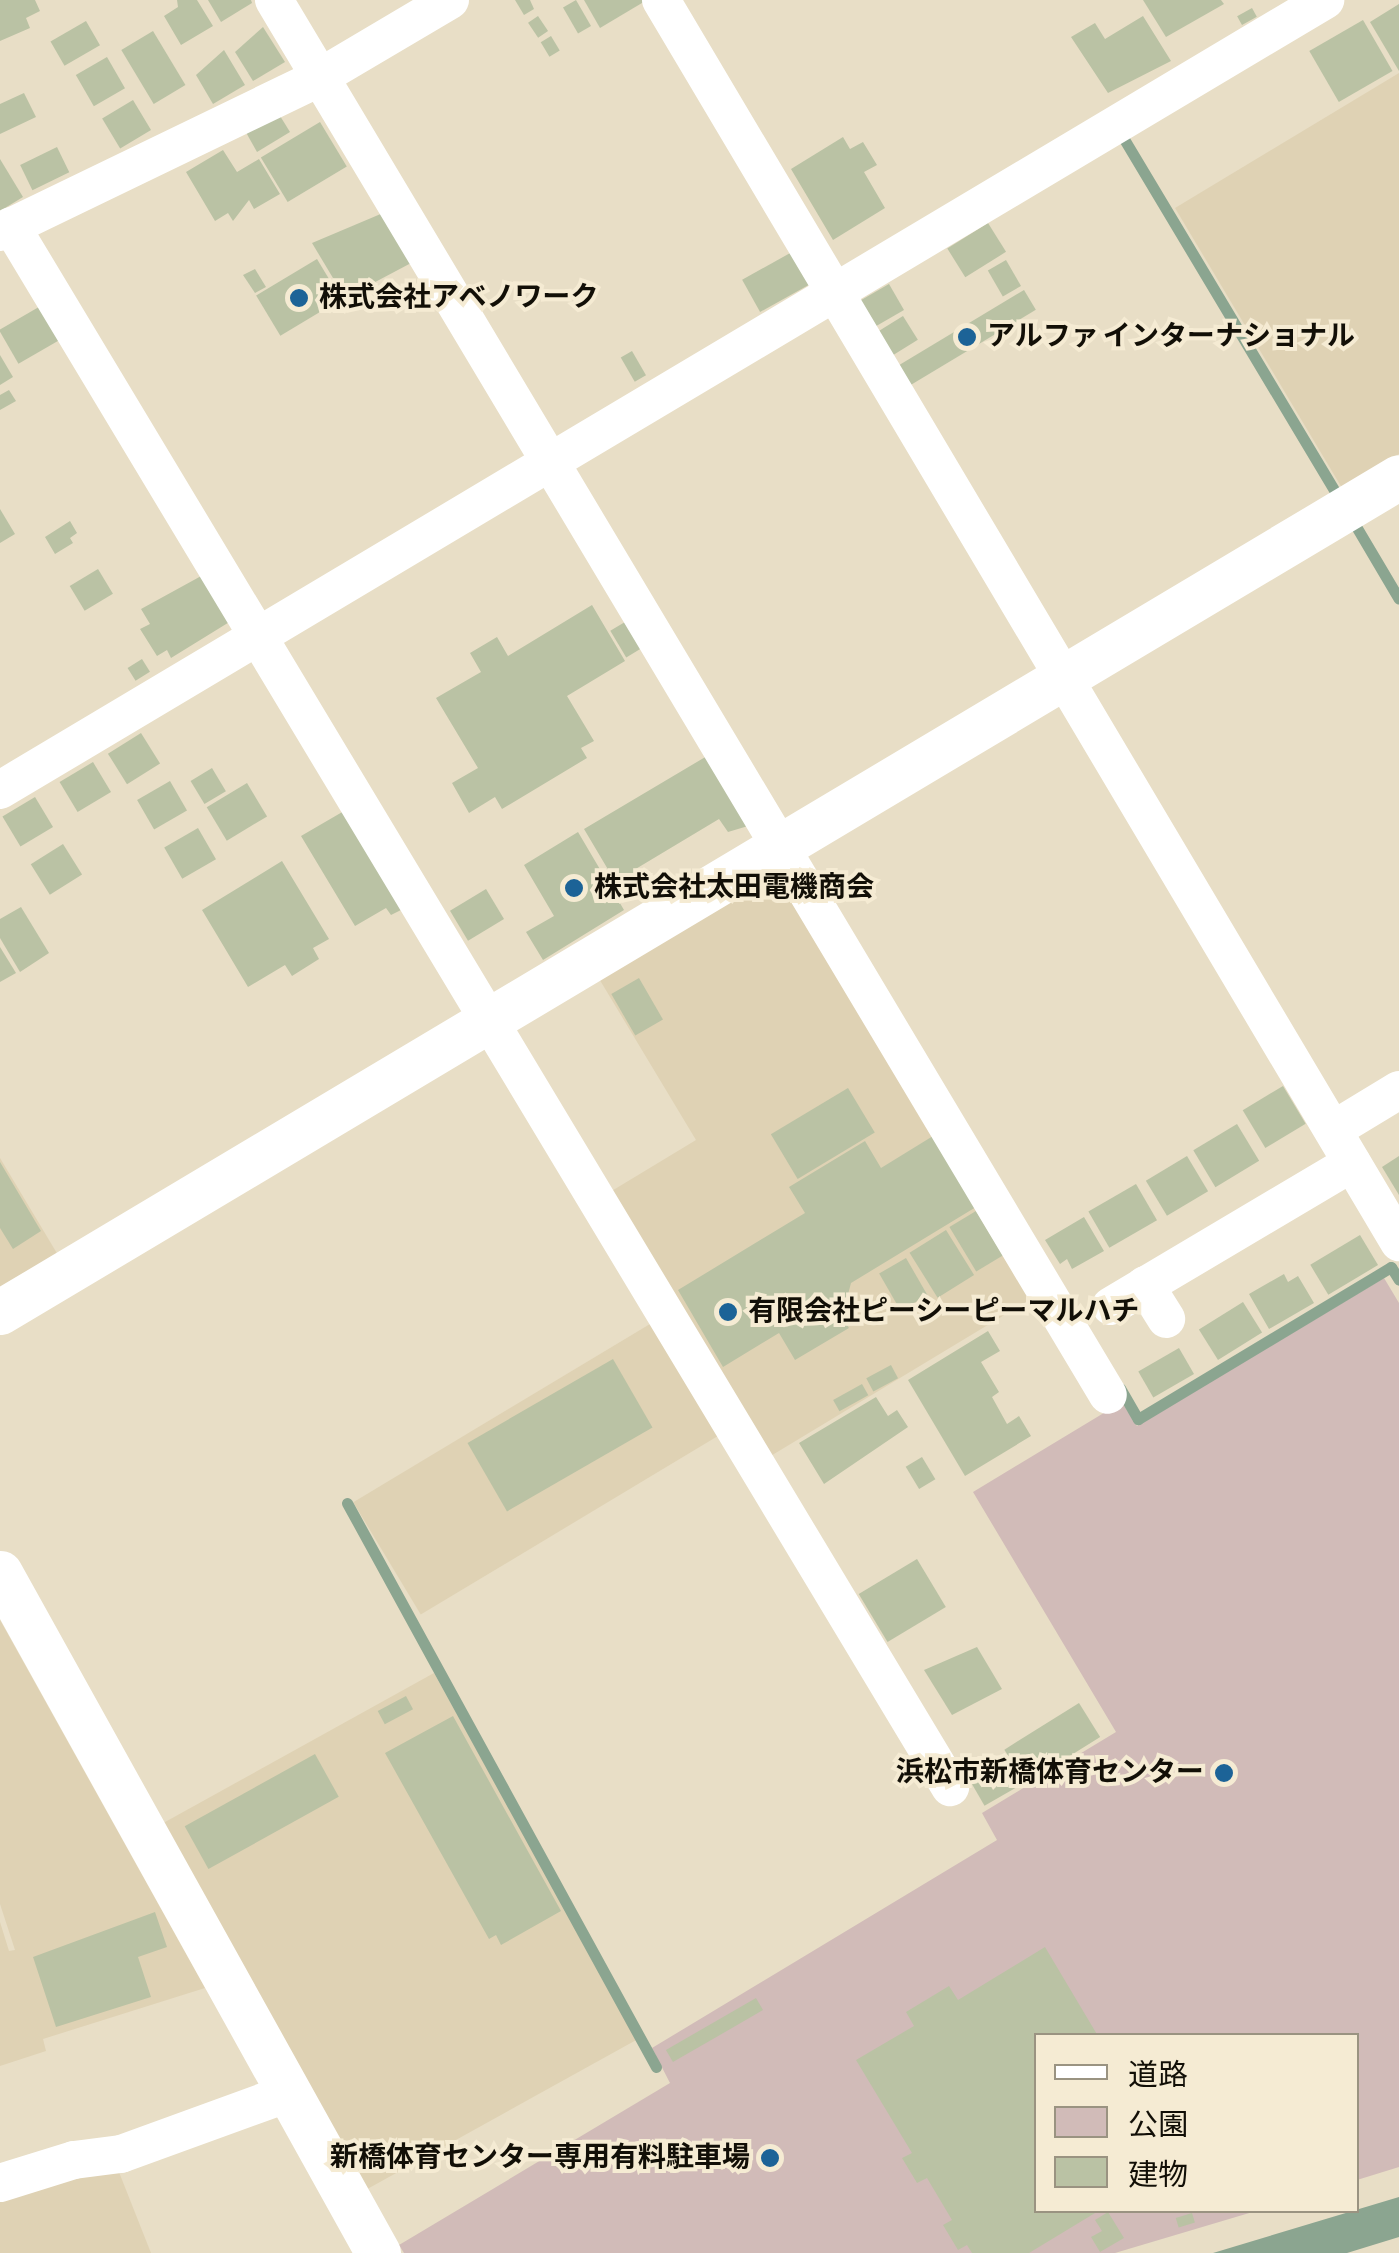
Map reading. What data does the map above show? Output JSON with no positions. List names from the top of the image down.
{
  "places": [
    "株式会社アベノワーク",
    "アルファ インターナショナル",
    "株式会社太田電機商会",
    "有限会社ピーシーピーマルハチ",
    "浜松市新橋体育センター",
    "新橋体育センター専用有料駐車場"
  ],
  "legend": ["道路", "公園", "建物"]
}
